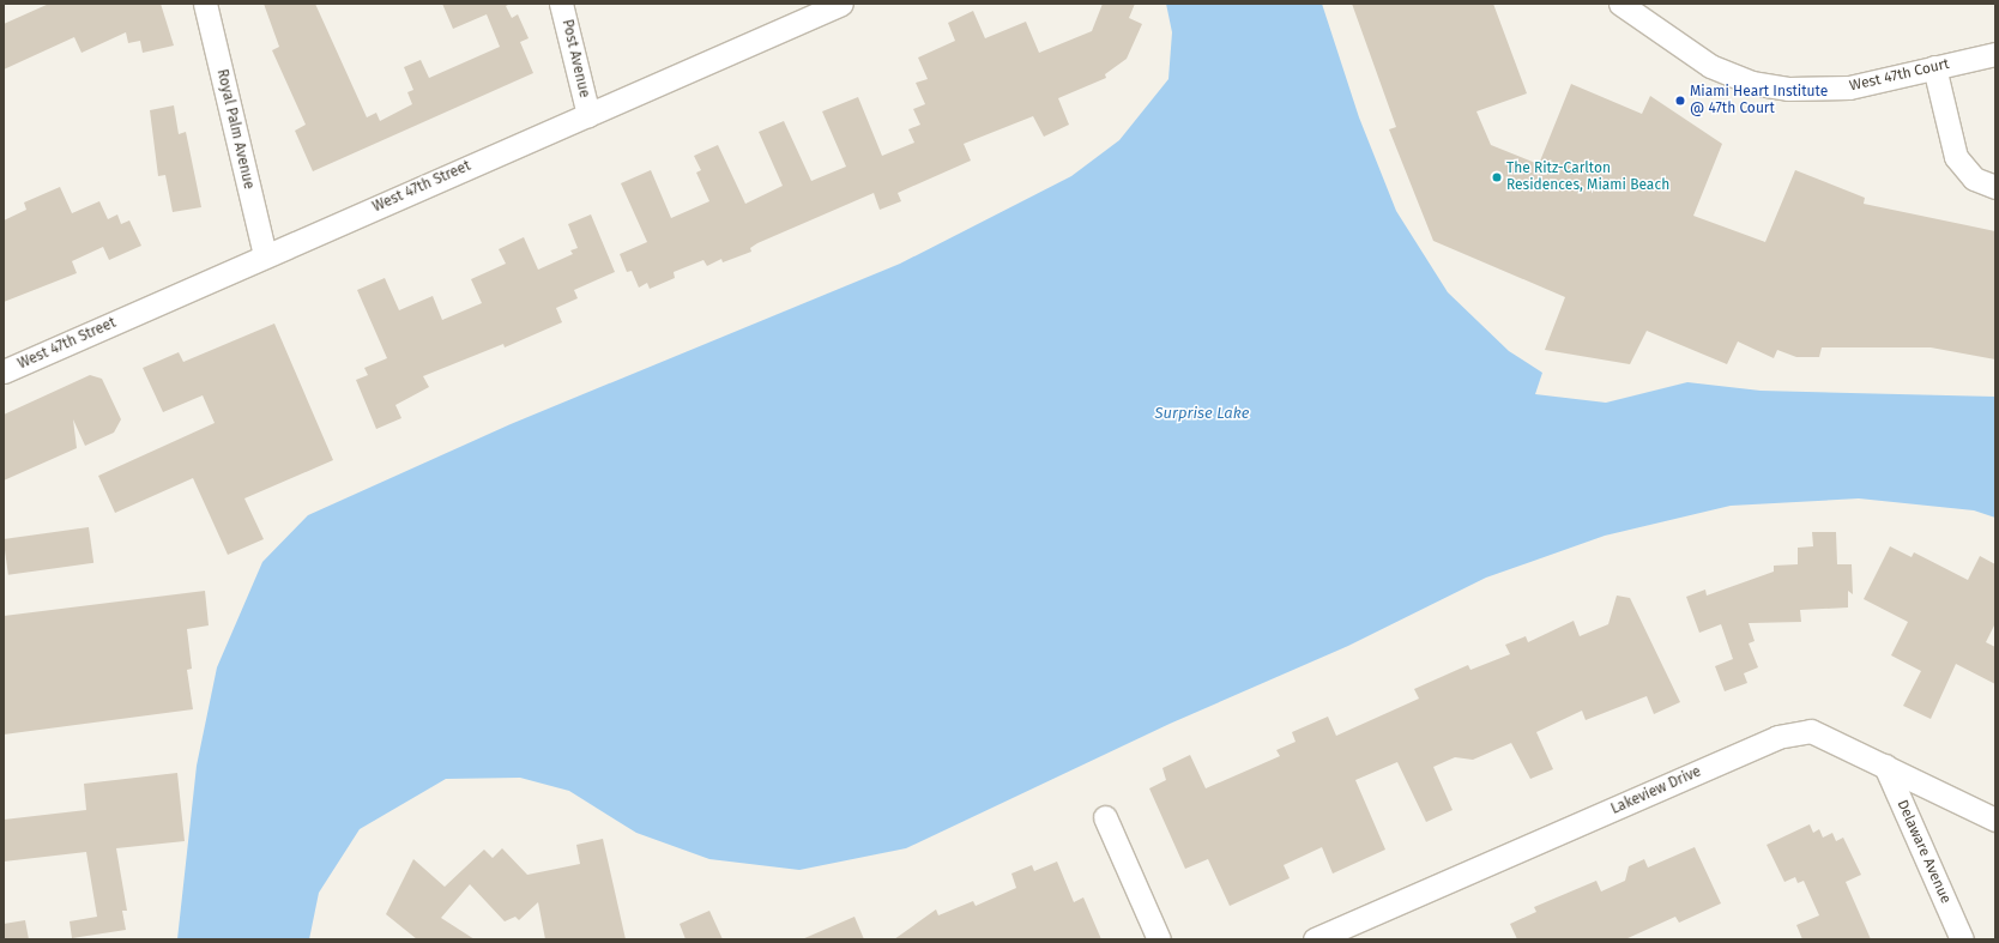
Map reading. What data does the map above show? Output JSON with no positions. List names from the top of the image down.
{
  "streets": {
    "street": [
      "Post Avenue",
      "West 47th Court",
      "Royal Palm Avenue",
      "West 47th Street",
      "Lakeview Drive",
      "Delaware Avenue"
    ]
  },
  "crossings": [
    ["Post Avenue", "West 47th Street"],
    ["Royal Palm Avenue", "West 47th Street"],
    ["Lakeview Drive", "Delaware Avenue"]
  ],
  "water": ["Surprise Lake"],
  "places": ["Miami Heart Institute @ 47th Court", "The Ritz-Carlton Residences, Miami Beach"]
}
